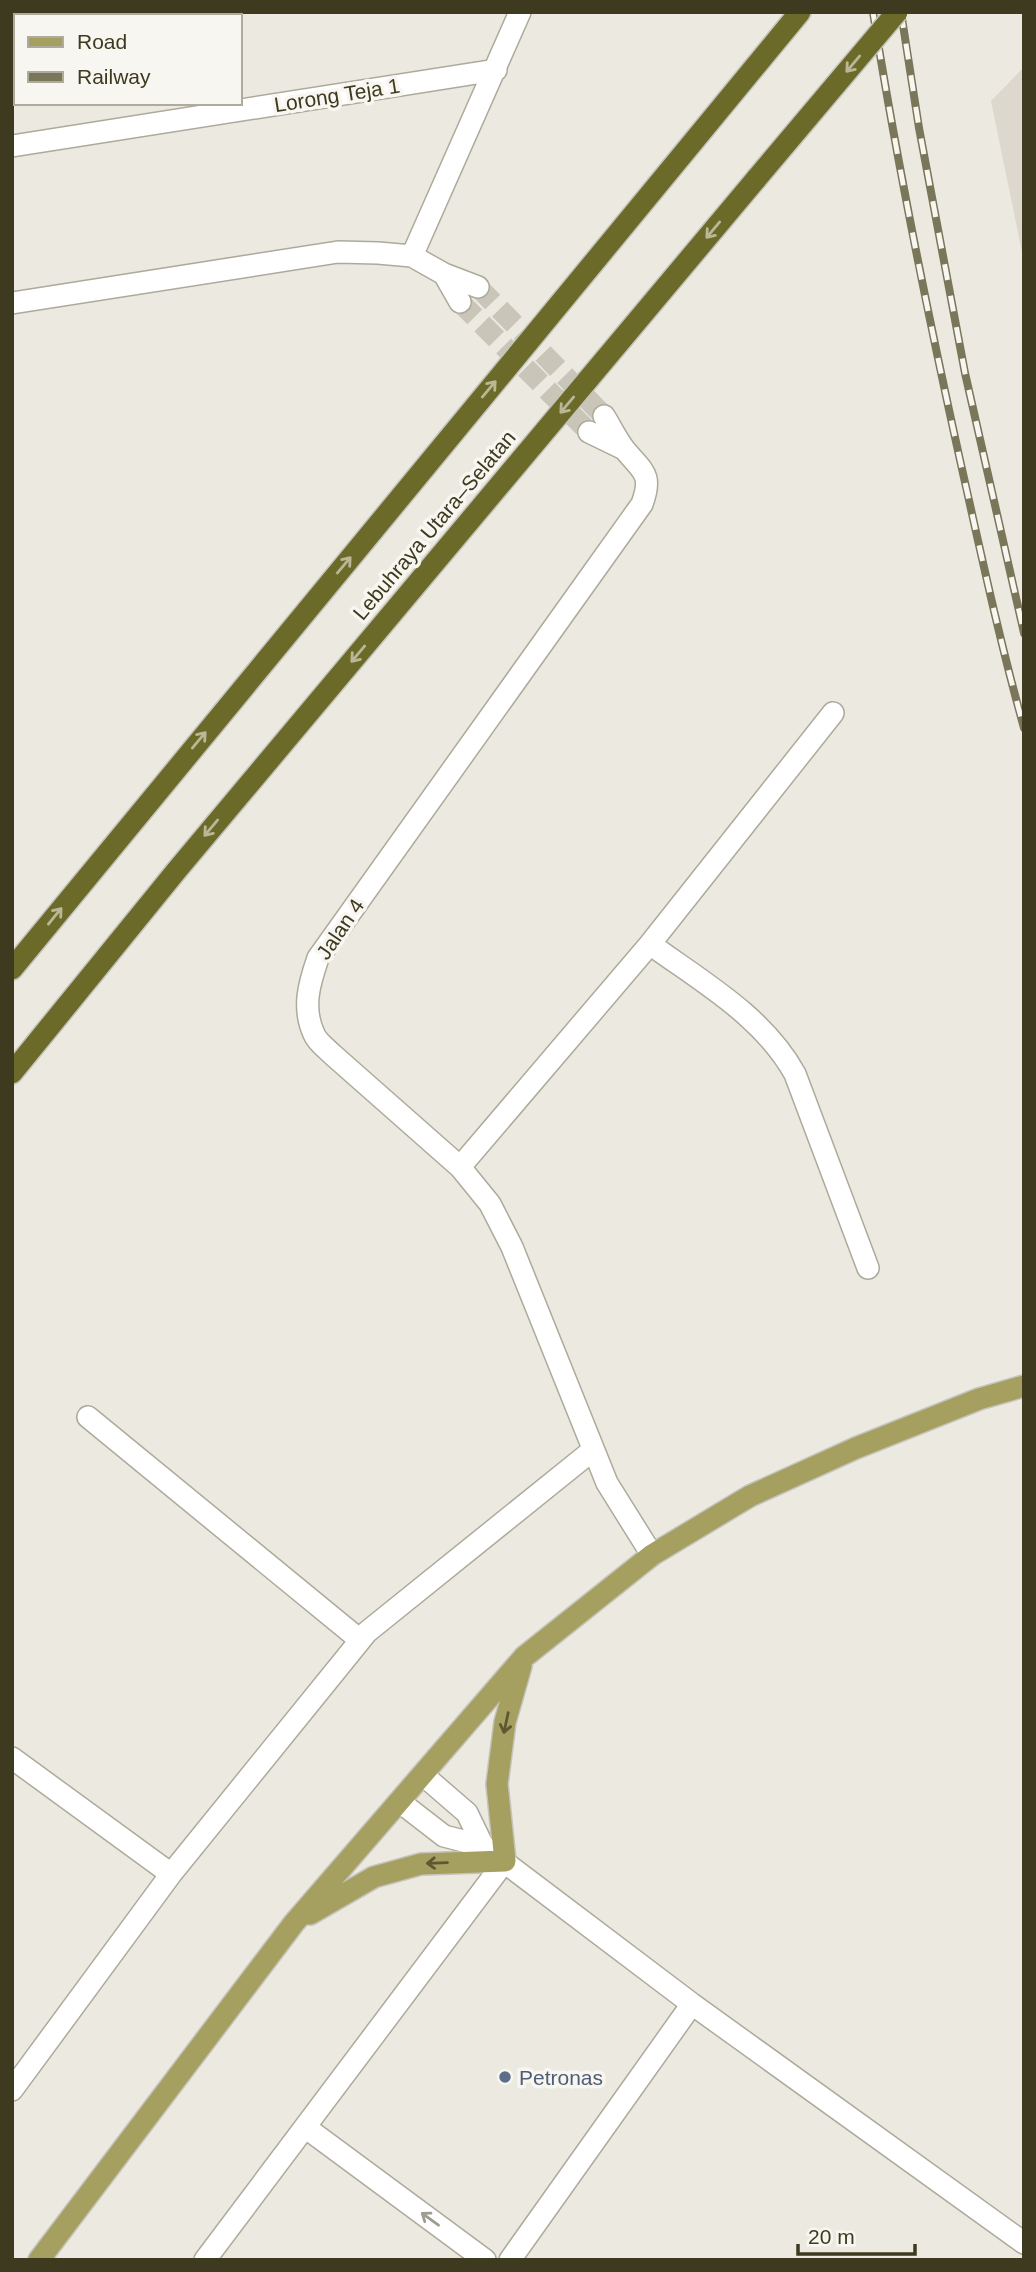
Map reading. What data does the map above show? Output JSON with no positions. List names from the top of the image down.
{
  "streets": {
    "highway": ["Lebuhraya Utara–Selatan"],
    "street": ["Lorong Teja 1", "Jalan 4"]
  },
  "places": ["Petronas"],
  "legend": ["Road", "Railway"],
  "scale_bar": "20 m"
}
